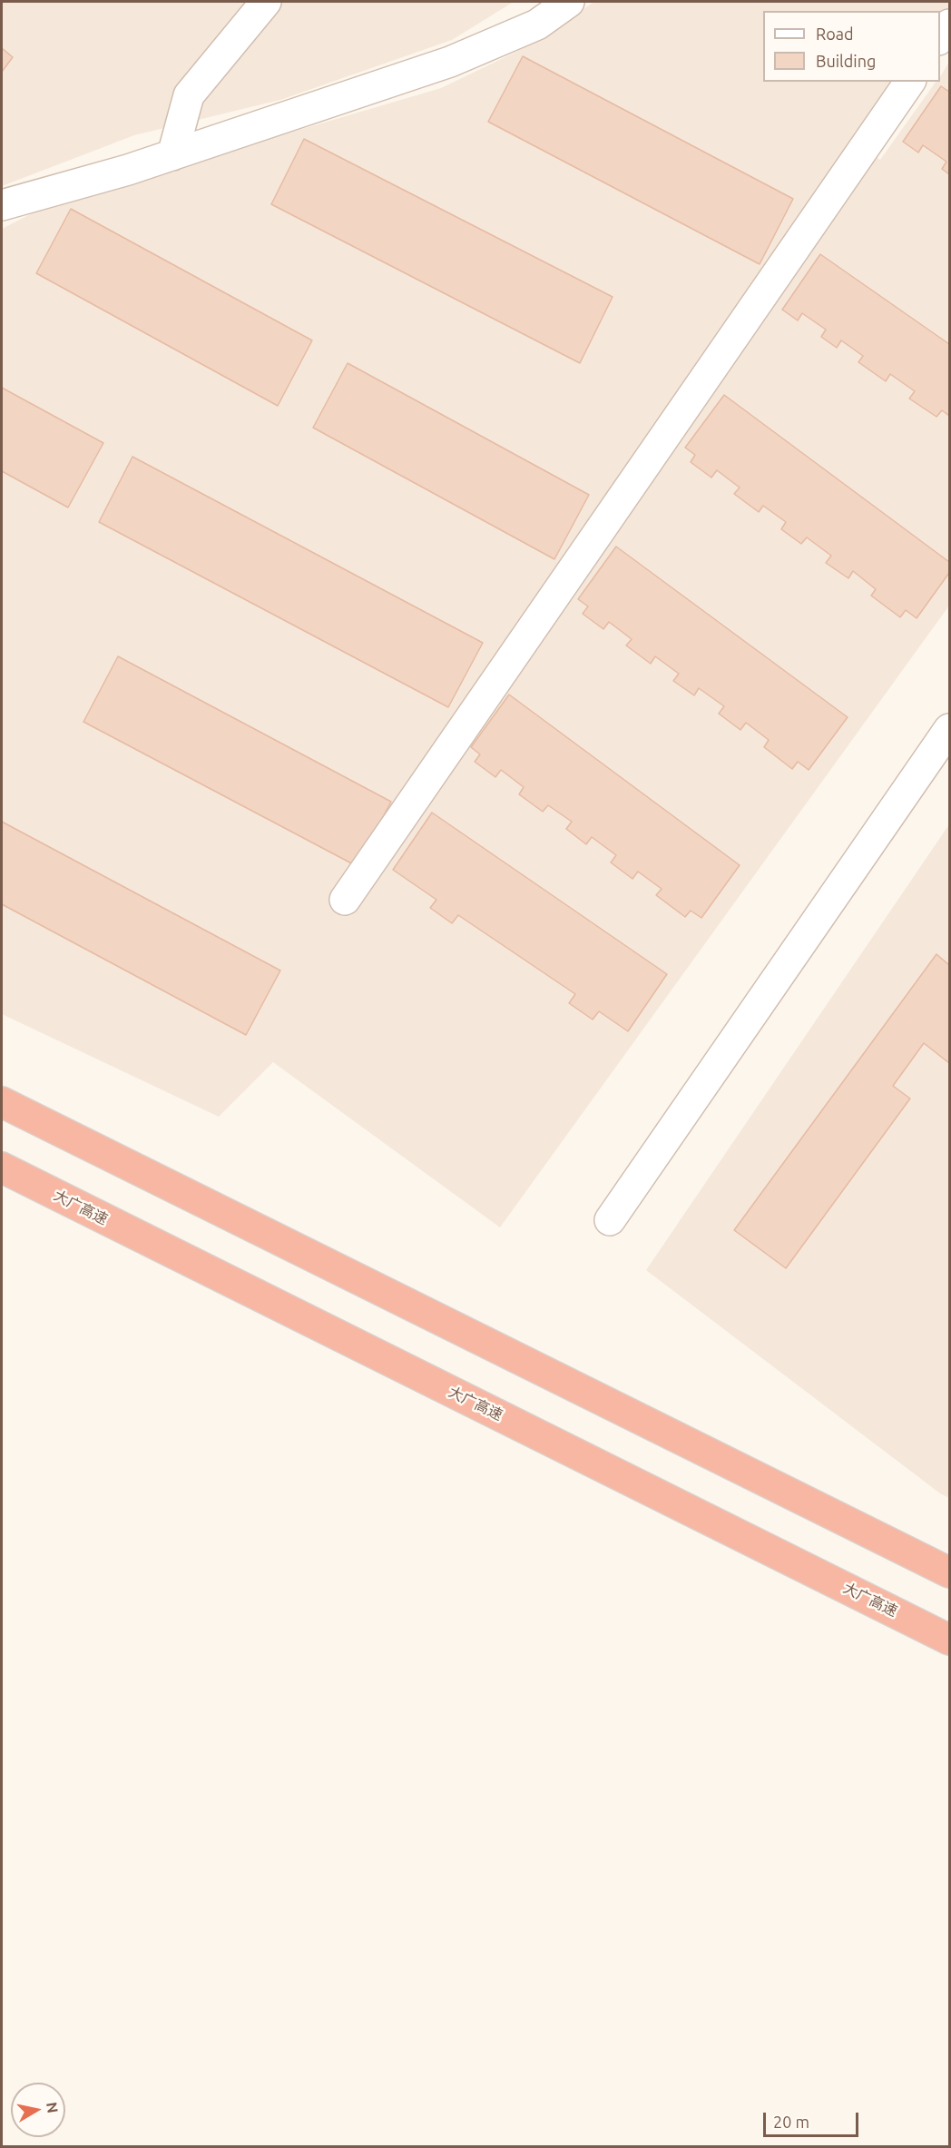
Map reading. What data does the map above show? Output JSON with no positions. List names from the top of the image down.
{
  "streets": {
    "highway": ["大广高速"]
  },
  "legend": ["Road", "Building"],
  "scale_bar": "20 m",
  "north": "right"
}
